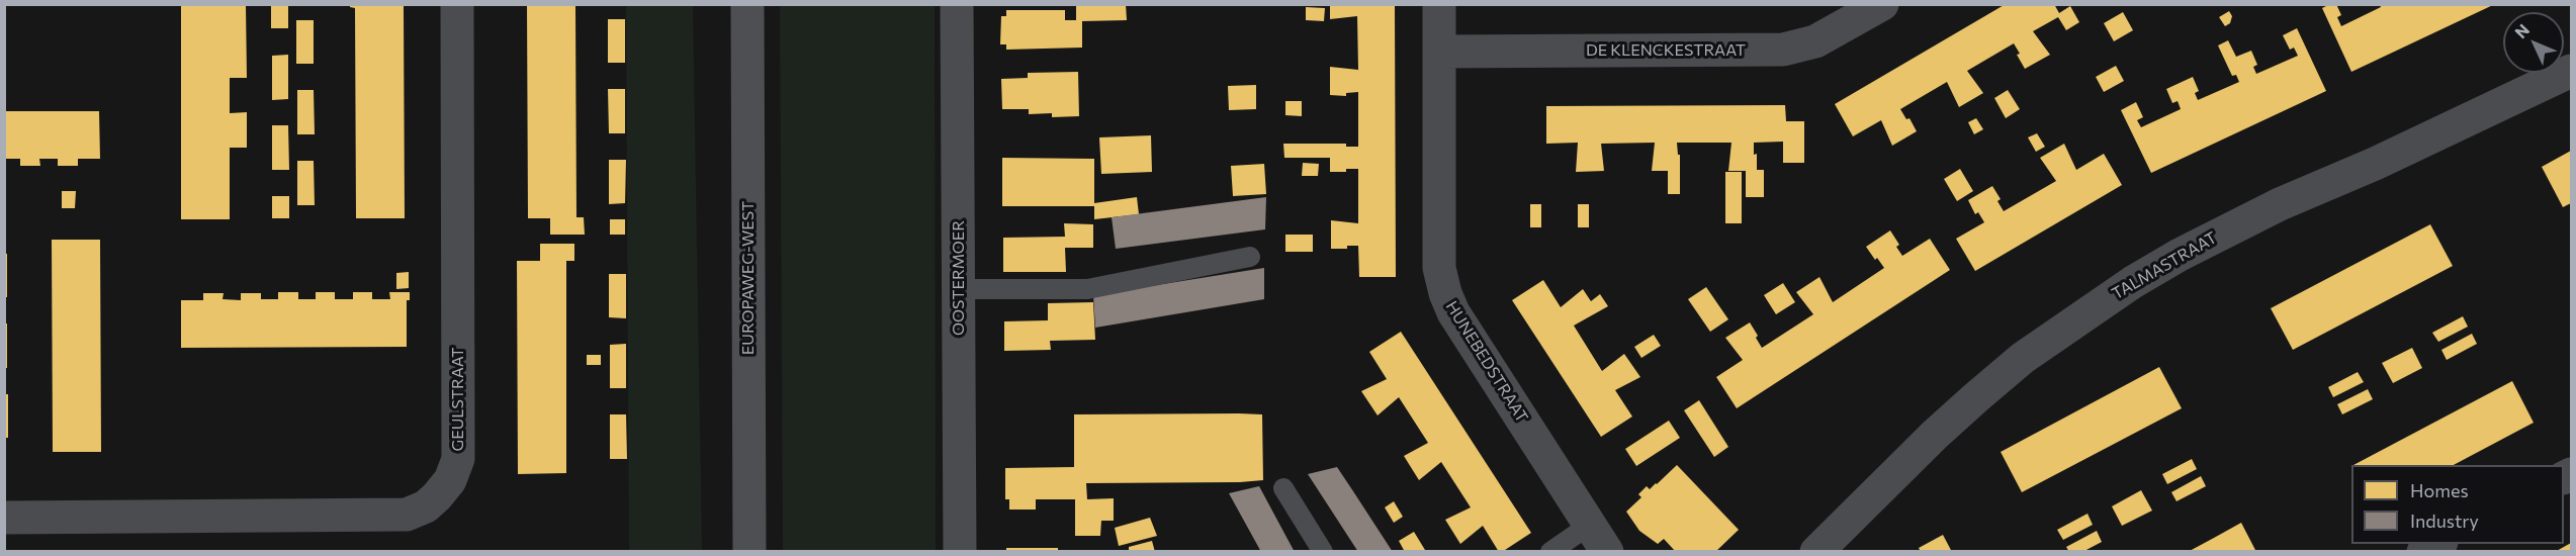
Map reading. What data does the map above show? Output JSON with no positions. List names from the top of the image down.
{
  "streets": {
    "main road": ["EUROPAWEG-WEST"],
    "street": [
      "DE KLENCKESTRAAT",
      "TALMASTRAAT",
      "OOSTERMOER",
      "HUNEBEDSTRAAT",
      "GEULSTRAAT"
    ]
  },
  "crossings": [
    ["DE KLENCKESTRAAT", "HUNEBEDSTRAAT"]
  ],
  "legend": ["Homes", "Industry"],
  "north": "top left"
}
